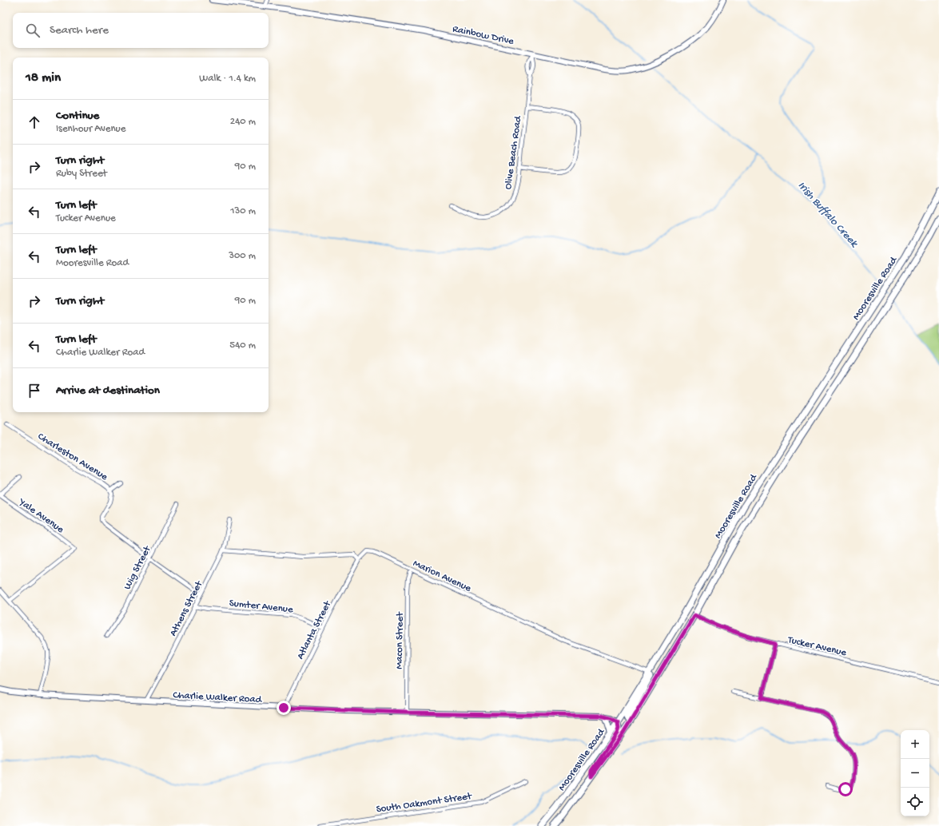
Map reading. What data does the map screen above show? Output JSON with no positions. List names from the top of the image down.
{
  "streets": {
    "main road": ["Mooresville Road"],
    "street": [
      "Rainbow Drive",
      "Olive Beach Road",
      "Charleston Avenue",
      "Yale Avenue",
      "Wig Street",
      "Marion Avenue",
      "Sumter Avenue",
      "Athens Street",
      "Atlanta Street",
      "Macon Street",
      "Tucker Avenue",
      "Charlie Walker Road",
      "South Oakmont Street"
    ]
  },
  "crossings": [
    ["Rainbow Drive", "Olive Beach Road"],
    ["Mooresville Road", "Marion Avenue"],
    ["Mooresville Road", "Tucker Avenue"],
    ["Mooresville Road", "Charlie Walker Road"],
    ["Charleston Avenue", "Wig Street"],
    ["Charleston Avenue", "Athens Street"],
    ["Marion Avenue", "Atlanta Street"],
    ["Marion Avenue", "Macon Street"],
    ["Sumter Avenue", "Athens Street"],
    ["Sumter Avenue", "Atlanta Street"],
    ["Athens Street", "Charlie Walker Road"],
    ["Atlanta Street", "Charlie Walker Road"],
    ["Macon Street", "Charlie Walker Road"]
  ],
  "water": ["Irish Buffalo Creek"],
  "page": {
    "search": "Search here",
    "heading": ["18 min", "Walk · 1.4 km"],
    "list": [
      ["Continue", "Isenhour Avenue", "240 m"],
      ["Turn right", "Ruby Street", "90 m"],
      ["Turn left", "Tucker Avenue", "130 m"],
      ["Turn left", "Mooresville Road", "300 m"],
      ["Turn right", "90 m"],
      ["Turn left", "Charlie Walker Road", "540 m"],
      "Arrive at destination"
    ],
    "map_buttons": ["+", "−"]
  }
}
